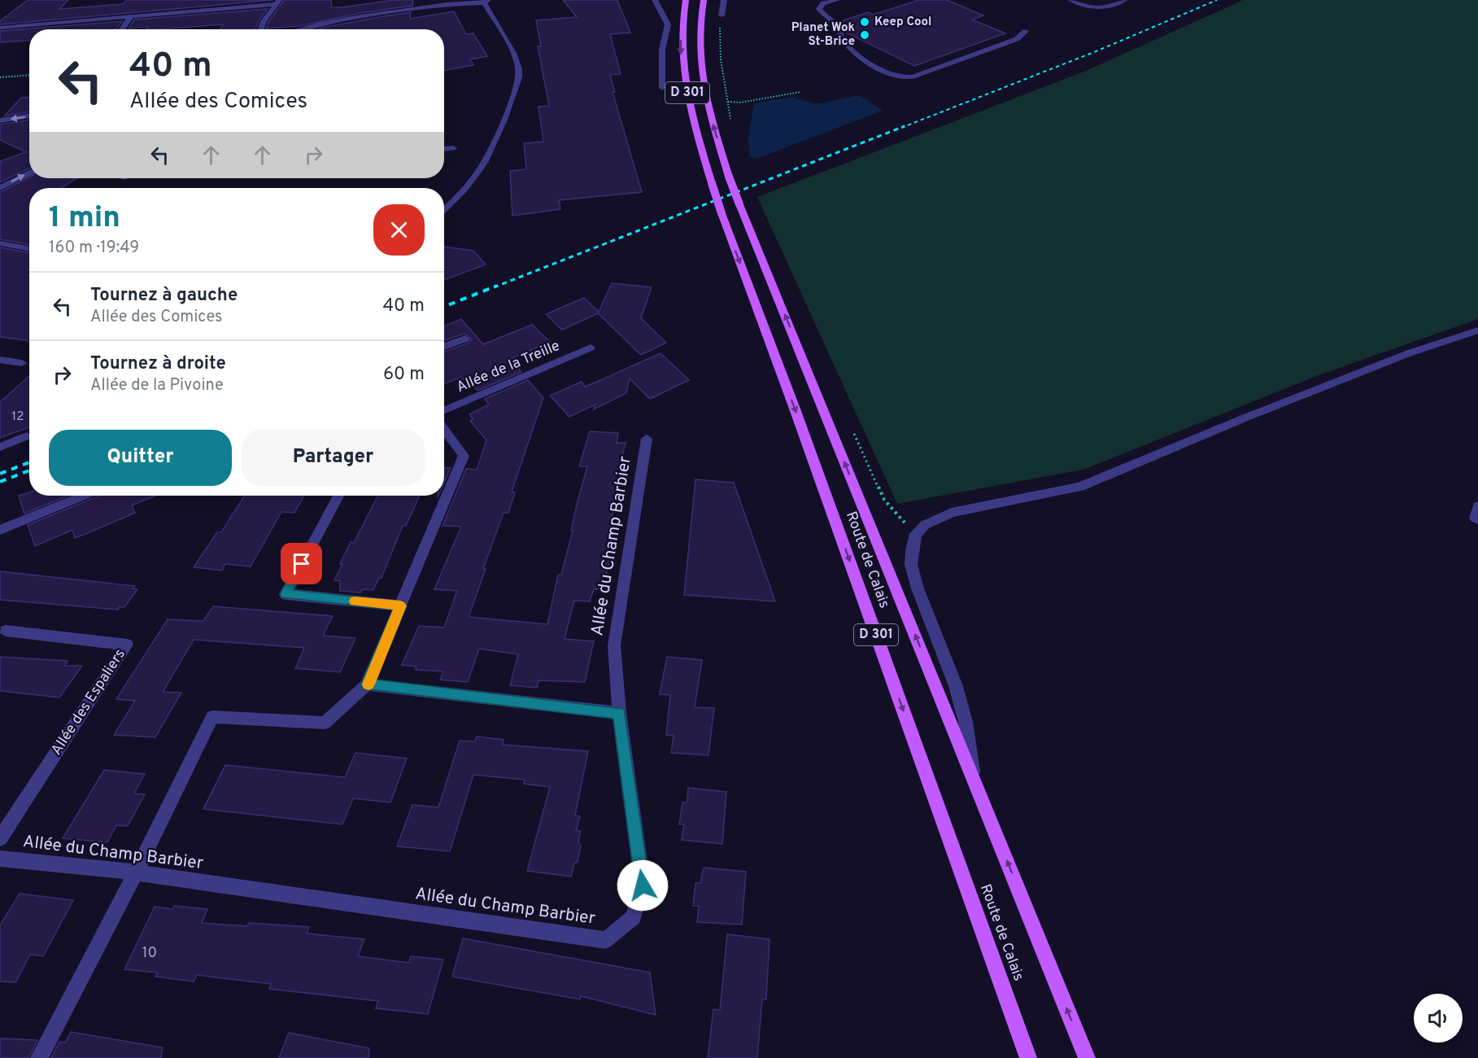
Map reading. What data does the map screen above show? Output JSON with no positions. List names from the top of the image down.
{
  "streets": {
    "main road": ["D 301", "Route de Calais"],
    "street": ["Allée de la Treille", "Allée du Champ Barbier", "Allée des Espaliers"]
  },
  "places": ["Keep Cool", "Planet Wok St-Brice"],
  "house_numbers": ["12", "10"],
  "page": {
    "turn": ["40 m", "Allée des Comices"],
    "heading": ["1 min", "160 m · 19:49"],
    "list": [
      {
        "name": "Tournez à gauche",
        "note": "Allée des Comices",
        "value": "40 m"
      },
      {
        "name": "Tournez à droite",
        "note": "Allée de la Pivoine",
        "value": "60 m"
      }
    ],
    "buttons": ["Quitter", "Partager"]
  }
}
